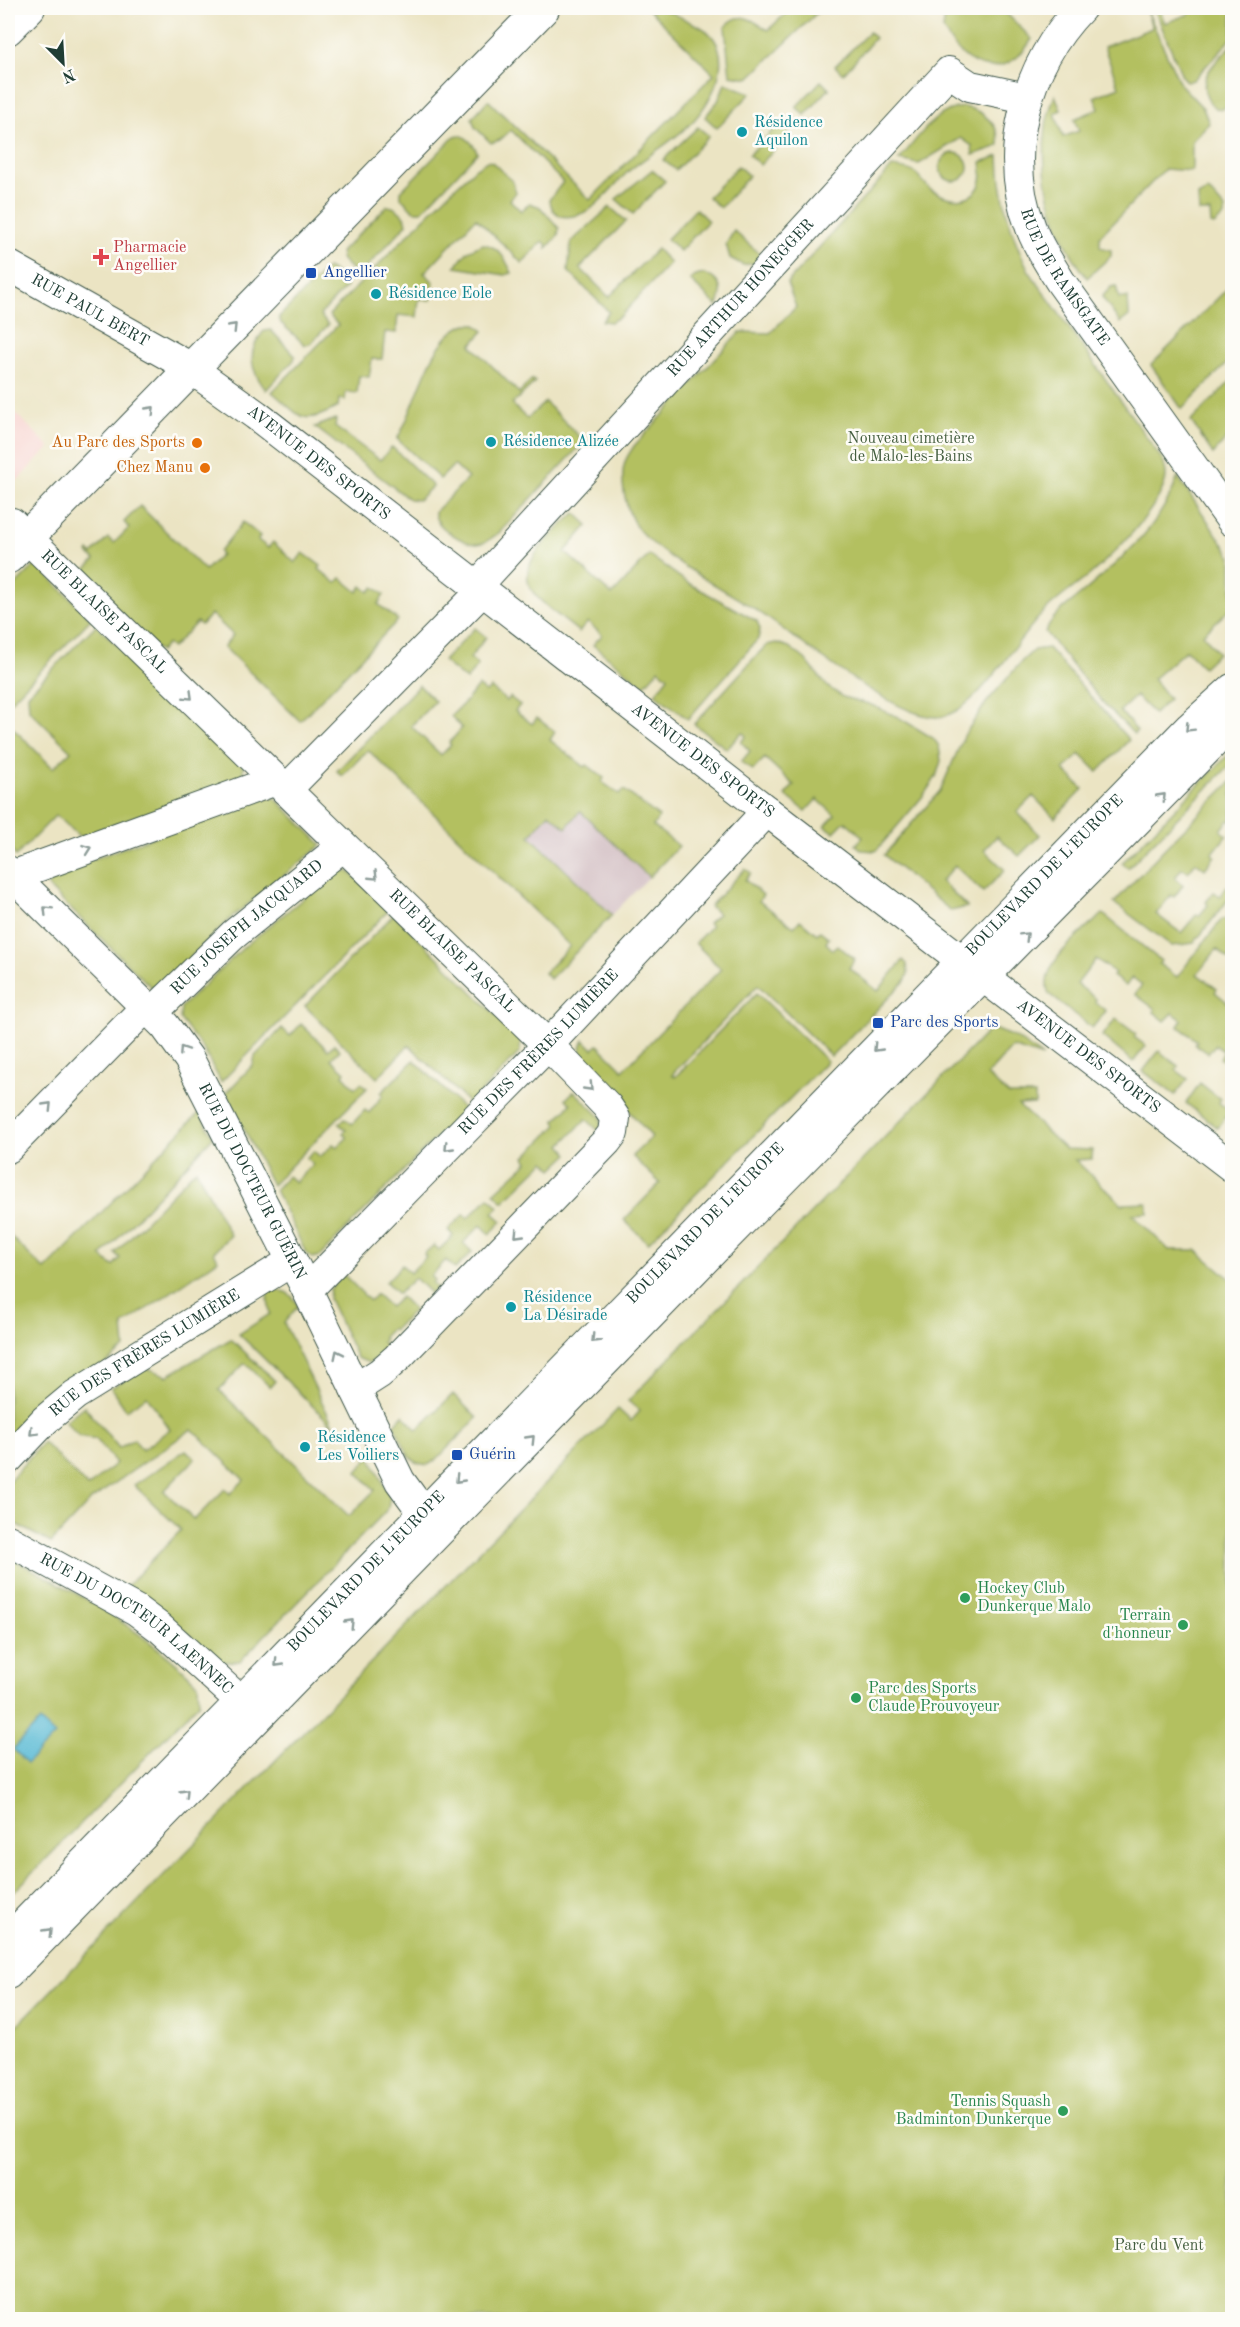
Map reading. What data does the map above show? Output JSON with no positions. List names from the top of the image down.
{
  "streets": {
    "street": [
      "RUE DE RAMSGATE",
      "RUE ARTHUR HONEGGER",
      "RUE PAUL BERT",
      "AVENUE DES SPORTS",
      "RUE BLAISE PASCAL",
      "BOULEVARD DE L'EUROPE",
      "RUE JOSEPH JACQUARD",
      "RUE DES FRÈRES LUMIÈRE",
      "RUE DU DOCTEUR GUÉRIN",
      "RUE DU DOCTEUR LAENNEC"
    ]
  },
  "crossings": [
    ["RUE DE RAMSGATE", "RUE ARTHUR HONEGGER"],
    ["RUE ARTHUR HONEGGER", "AVENUE DES SPORTS"],
    ["RUE PAUL BERT", "AVENUE DES SPORTS"],
    ["AVENUE DES SPORTS", "BOULEVARD DE L'EUROPE"],
    ["AVENUE DES SPORTS", "RUE DES FRÈRES LUMIÈRE"],
    ["RUE BLAISE PASCAL", "RUE JOSEPH JACQUARD"],
    ["RUE BLAISE PASCAL", "RUE DES FRÈRES LUMIÈRE"],
    ["RUE BLAISE PASCAL", "RUE DU DOCTEUR GUÉRIN"],
    ["BOULEVARD DE L'EUROPE", "RUE DU DOCTEUR GUÉRIN"],
    ["BOULEVARD DE L'EUROPE", "RUE DU DOCTEUR LAENNEC"],
    ["RUE JOSEPH JACQUARD", "RUE DU DOCTEUR GUÉRIN"],
    ["RUE DES FRÈRES LUMIÈRE", "RUE DU DOCTEUR GUÉRIN"]
  ],
  "one_way": ["RUE JOSEPH JACQUARD", "RUE DES FRÈRES LUMIÈRE", "RUE DU DOCTEUR GUÉRIN"],
  "parks": ["Nouveau cimetière de Malo-les-Bains", "Parc du Vent"],
  "places": {
    "other": [
      "Résidence Aquilon",
      "Résidence Eole",
      "Résidence Alizée",
      "Au Parc des Sports",
      "Chez Manu",
      "Résidence La Désirade",
      "Résidence Les Voiliers",
      "Hockey Club Dunkerque Malo",
      "Terrain d'honneur",
      "Parc des Sports Claude Prouvoyeur",
      "Tennis Squash Badminton Dunkerque"
    ],
    "health": ["Pharmacie Angellier"],
    "transit": ["Angellier", "Parc des Sports", "Guérin"]
  },
  "north": "bottom right"
}
